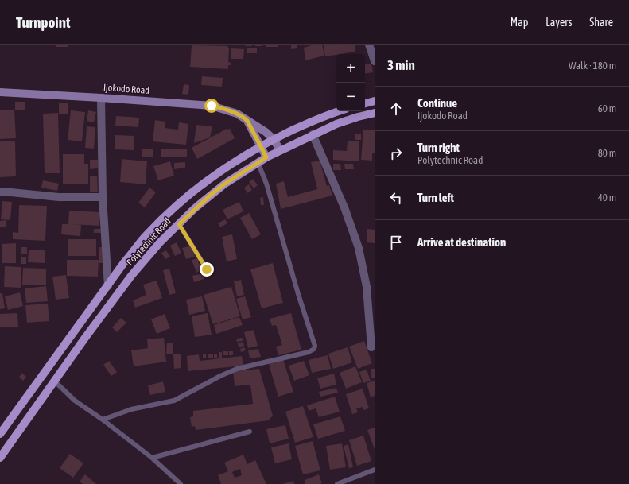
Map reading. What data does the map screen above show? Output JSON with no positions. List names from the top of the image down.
{
  "streets": {
    "main road": ["Ijokodo Road", "Polytechnic Road"]
  },
  "crossings": [
    ["Ijokodo Road", "Polytechnic Road"]
  ],
  "page": {
    "header": "Turnpoint",
    "nav": ["Map", "Layers", "Share"],
    "heading": ["3 min", "Walk · 180 m"],
    "map_buttons": ["+", "−"],
    "list": [
      ["Continue", "Ijokodo Road", "60 m"],
      ["Turn right", "Polytechnic Road", "80 m"],
      ["Turn left", "40 m"],
      "Arrive at destination"
    ]
  }
}
